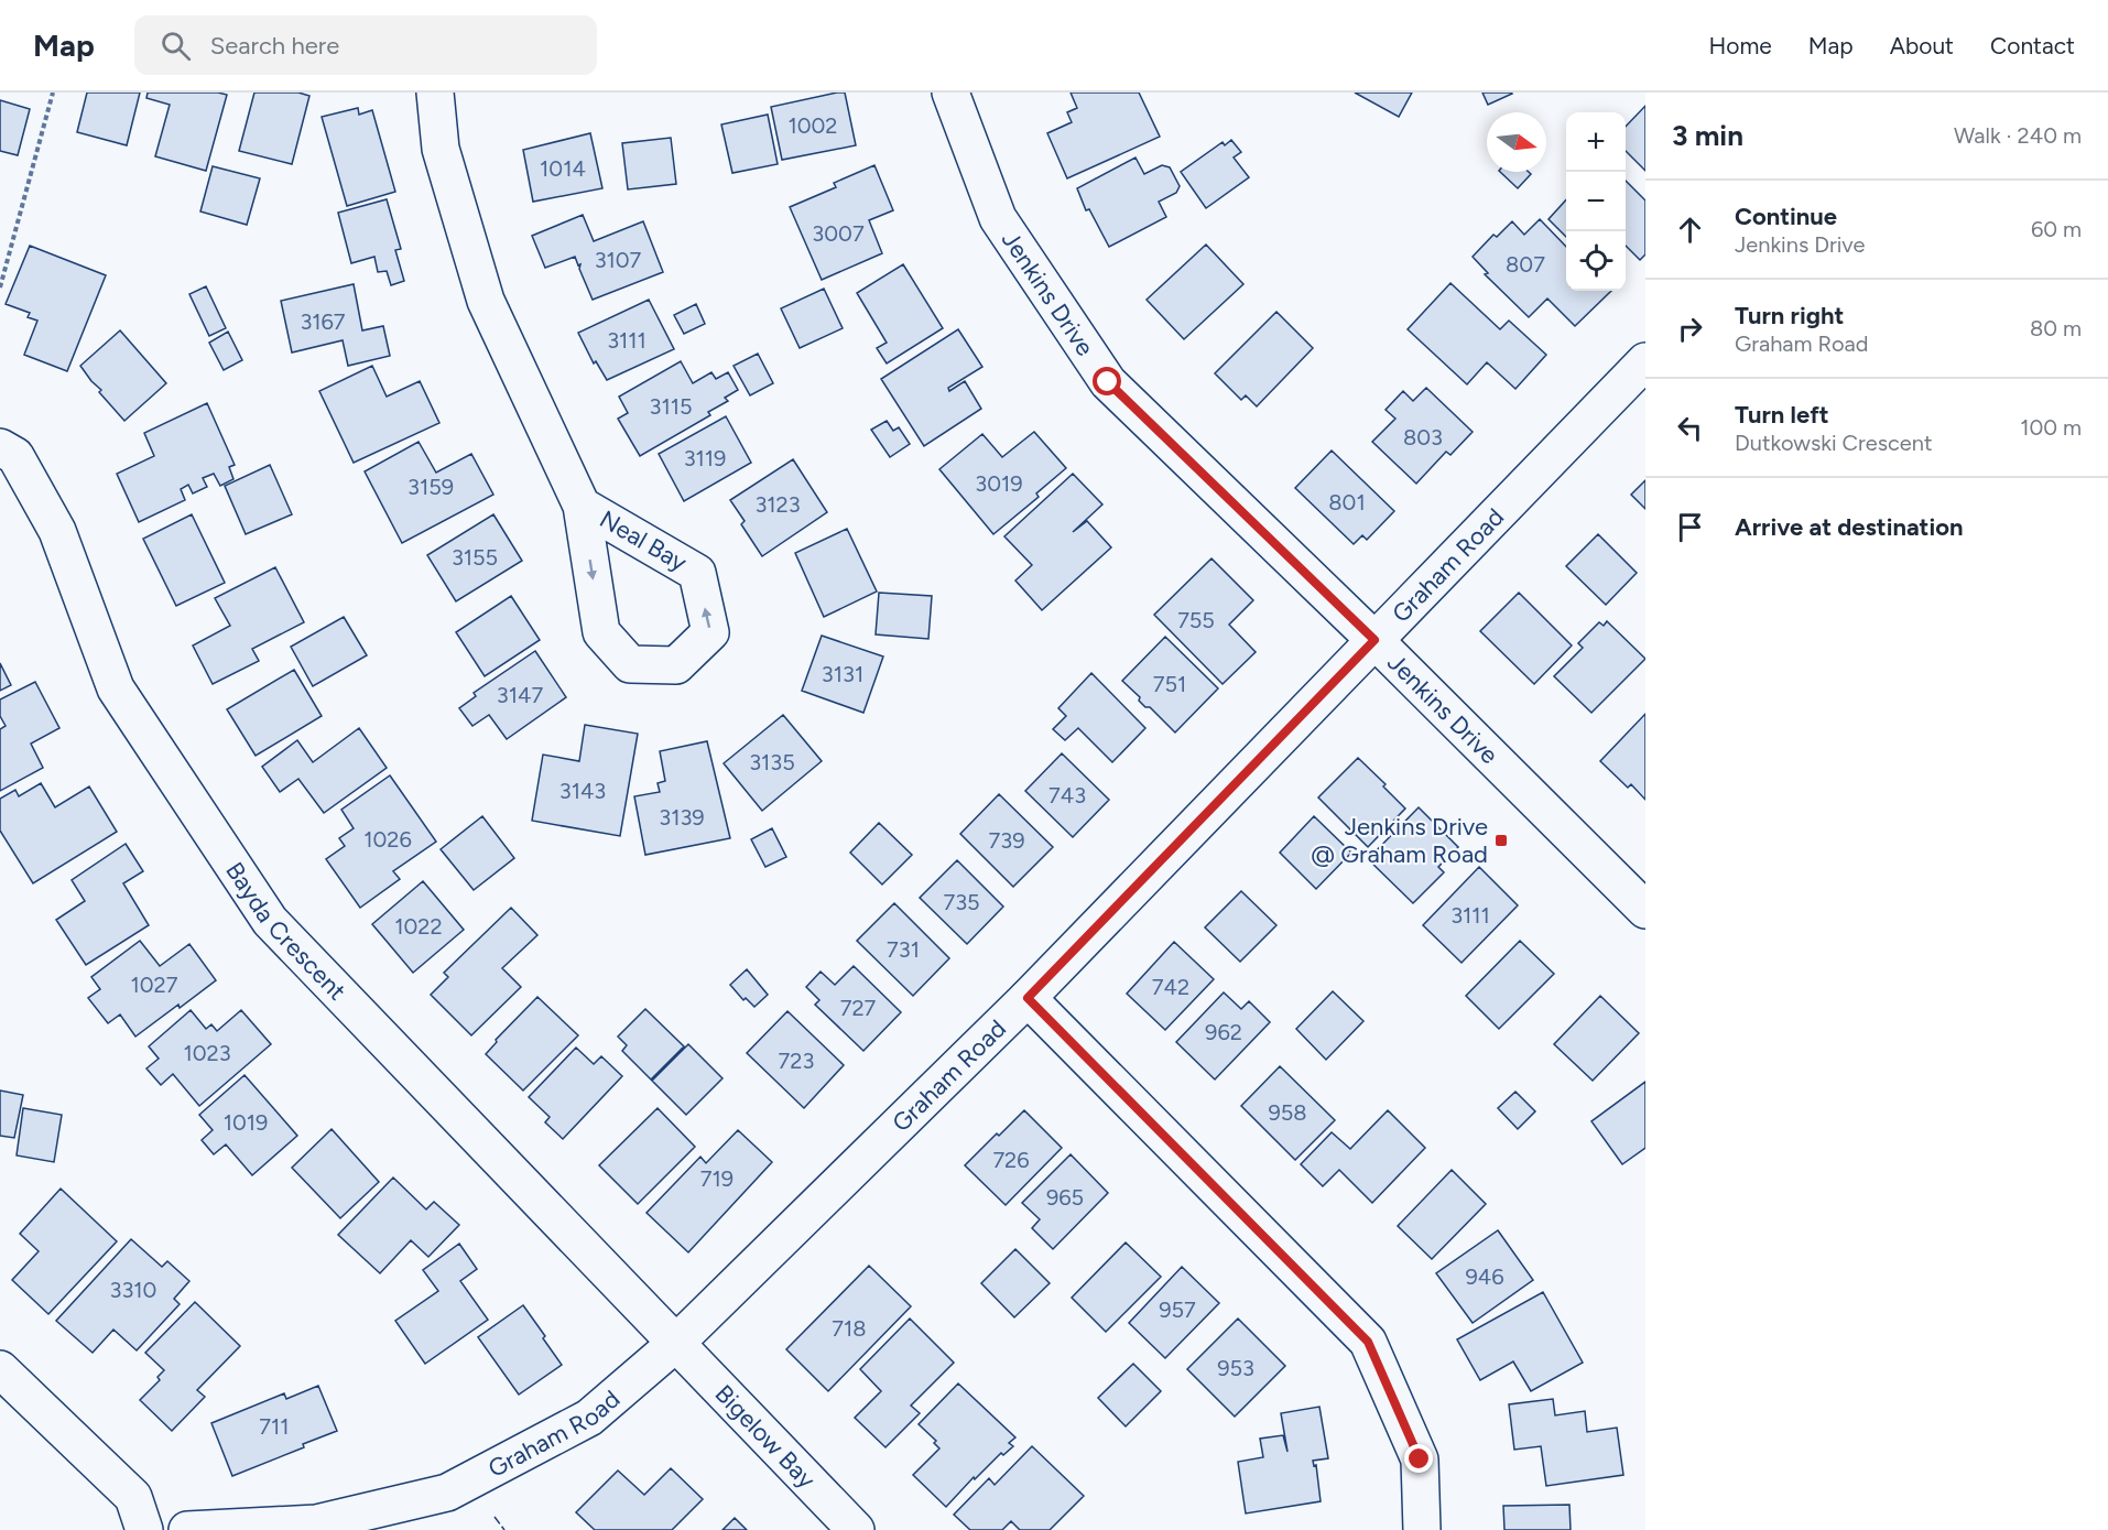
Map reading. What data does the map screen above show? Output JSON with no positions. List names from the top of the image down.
{
  "streets": {
    "street": [
      "Jenkins Drive",
      "Neal Bay",
      "Graham Road",
      "Bayda Crescent",
      "Bigelow Bay"
    ]
  },
  "crossings": [
    ["Jenkins Drive", "Graham Road"],
    ["Graham Road", "Bayda Crescent"],
    ["Graham Road", "Bigelow Bay"],
    ["Bayda Crescent", "Bigelow Bay"]
  ],
  "places": {
    "transit": ["Jenkins Drive @ Graham Road"]
  },
  "house_numbers": [
    "1002",
    "1014",
    "3007",
    "3107",
    "807",
    "3167",
    "3111",
    "3115",
    "803",
    "3119",
    "3019",
    "3159",
    "801",
    "3123",
    "3155",
    "755",
    "3131",
    "751",
    "3147",
    "3135",
    "3143",
    "743",
    "3139",
    "1026",
    "739",
    "735",
    "3111",
    "1022",
    "731",
    "1027",
    "742",
    "727",
    "962",
    "1023",
    "723",
    "958",
    "1019",
    "726",
    "719",
    "965",
    "946",
    "3310",
    "957",
    "718",
    "953",
    "711"
  ],
  "north": "right",
  "page": {
    "header": "Map",
    "search": "Search here",
    "nav": [
      "Home",
      "Map",
      "About",
      "Contact"
    ],
    "heading": ["3 min", "Walk · 240 m"],
    "map_buttons": ["+", "−"],
    "list": [
      ["Continue", "Jenkins Drive", "60 m"],
      ["Turn right", "Graham Road", "80 m"],
      ["Turn left", "Dutkowski Crescent", "100 m"],
      "Arrive at destination"
    ]
  }
}
